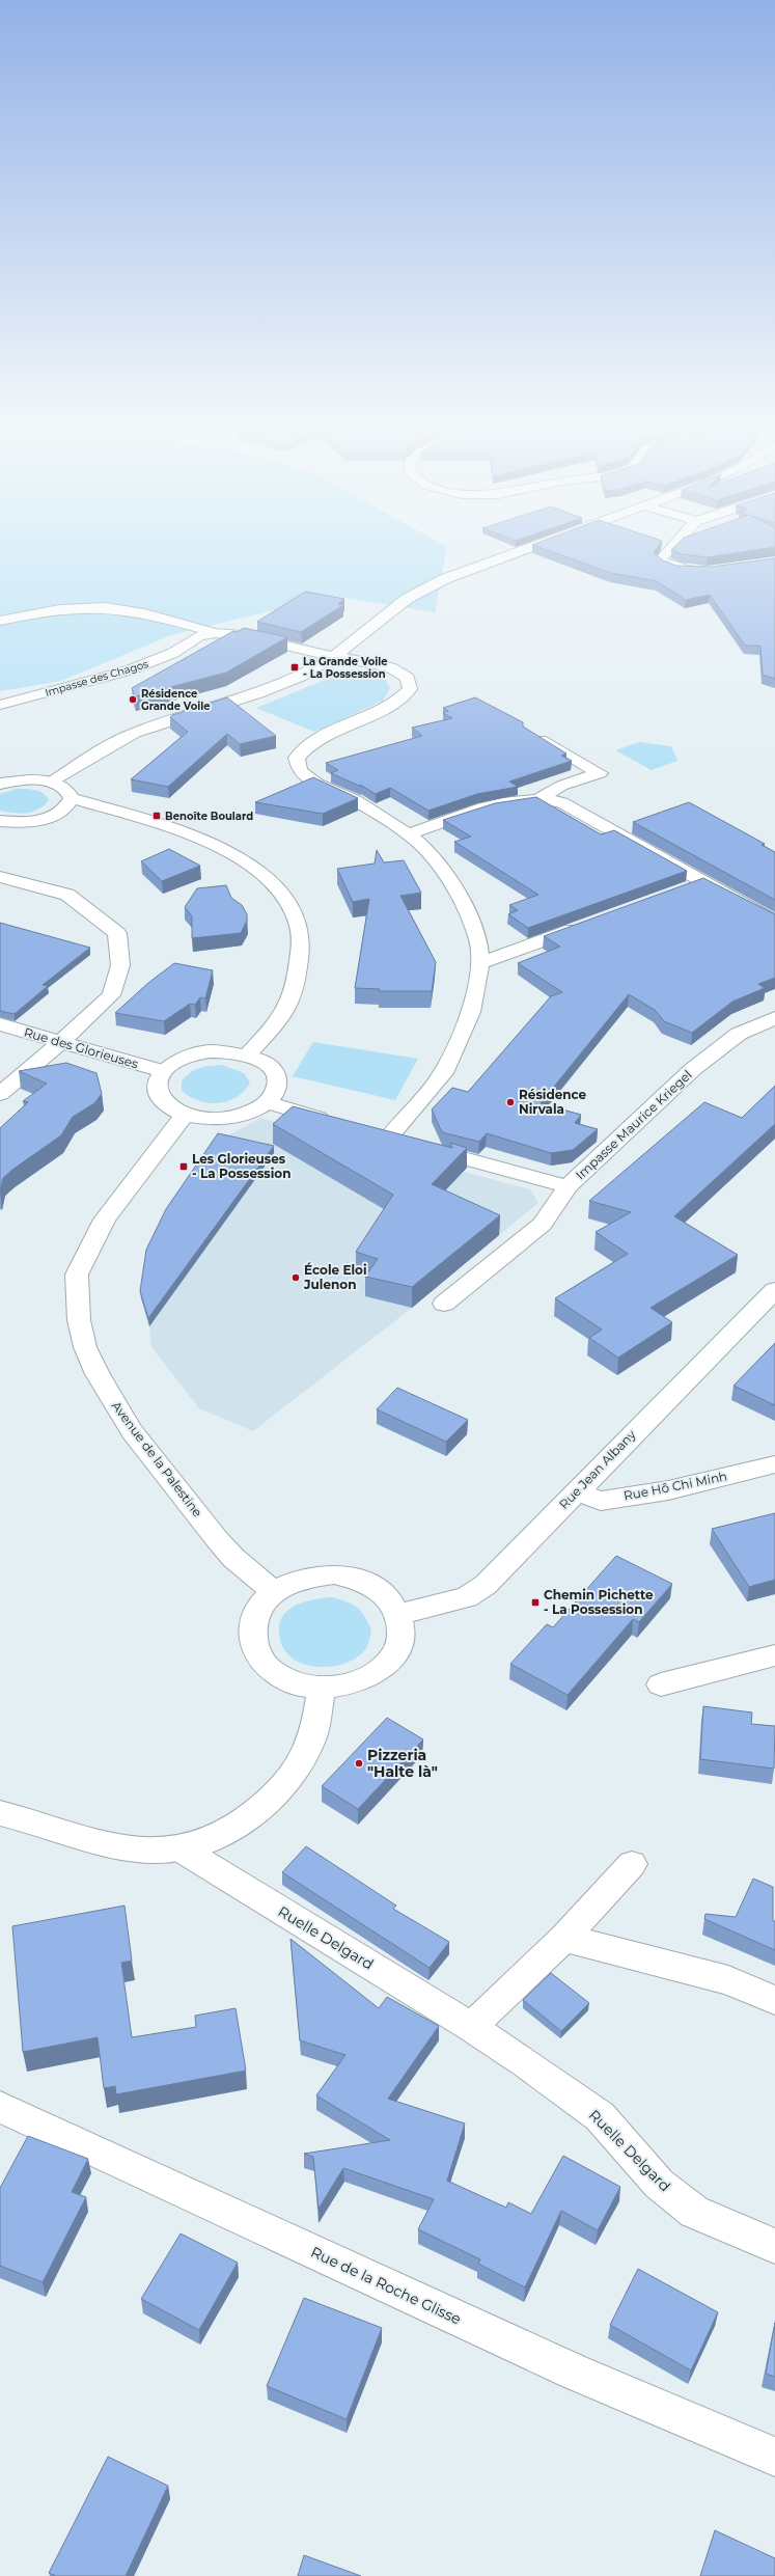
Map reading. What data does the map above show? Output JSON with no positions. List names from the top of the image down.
{
  "streets": {
    "street": [
      "Impasse des Chagos",
      "Rue des Glorieuses",
      "Impasse Maurice Kriegel",
      "Avenue de la Palestine",
      "Rue Jean Albany",
      "Rue Hô Chi Minh",
      "Ruelle Delgard",
      "Rue de la Roche Glisse"
    ]
  },
  "crossings": [
    ["Impasse des Chagos", "Impasse Maurice Kriegel"],
    ["Rue des Glorieuses", "Avenue de la Palestine"],
    ["Avenue de la Palestine", "Rue Jean Albany"],
    ["Rue Jean Albany", "Rue Hô Chi Minh"]
  ],
  "places": {
    "transit": [
      "La Grande Voile - La Possession",
      "Benoîte Boulard",
      "Les Glorieuses - La Possession",
      "Chemin Pichette - La Possession"
    ],
    "other": [
      "Résidence Grande Voile",
      "Résidence Nirvala",
      "École Eloi Julenon",
      "Pizzeria \"Halte là\""
    ]
  }
}
